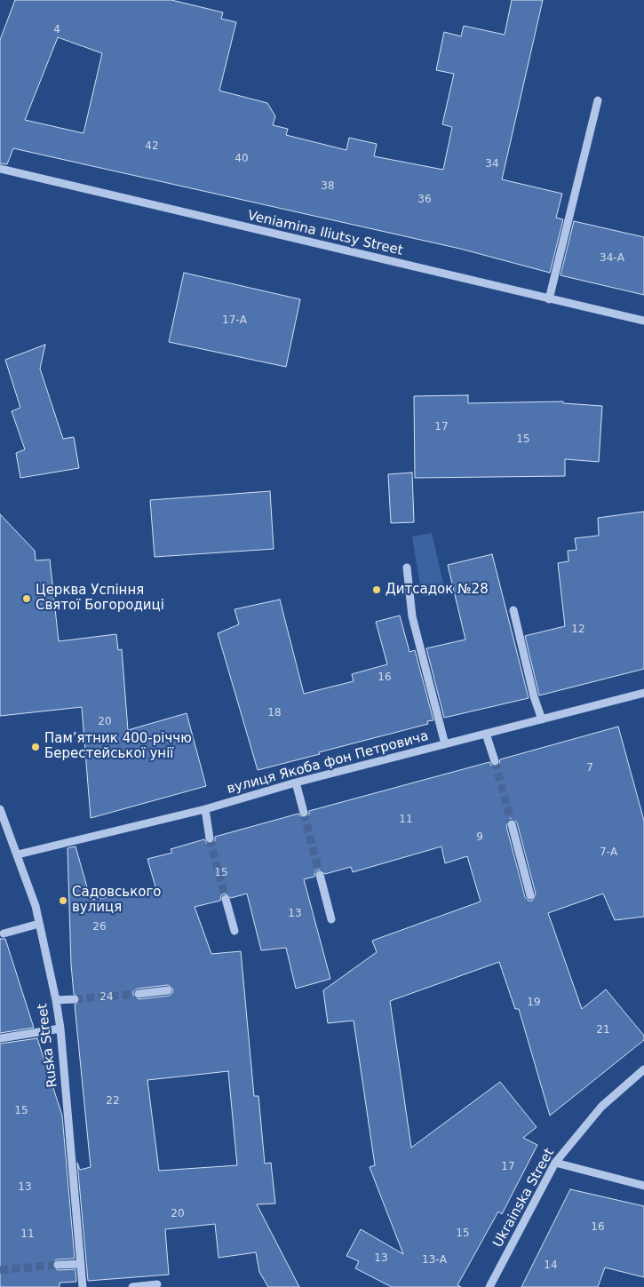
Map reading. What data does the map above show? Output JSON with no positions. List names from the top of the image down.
{
  "streets": {
    "street": [
      "Veniamina Iliutsy Street",
      "вулиця Якоба фон Петровича",
      "Ruska Street",
      "Ukrainska Street"
    ]
  },
  "crossings": [
    ["вулиця Якоба фон Петровича", "Ruska Street"]
  ],
  "places": [
    "Дитсадок №28",
    "Церква Успіння Святої Богородиці",
    "Пам’ятник 400-річчю Берестейської унії",
    "Садовського вулиця"
  ],
  "house_numbers": [
    "4",
    "42",
    "40",
    "34",
    "38",
    "36",
    "34-А",
    "17-А",
    "17",
    "15",
    "12",
    "16",
    "18",
    "20",
    "7",
    "11",
    "9",
    "7-А",
    "15",
    "13",
    "26",
    "24",
    "19",
    "21",
    "22",
    "15",
    "17",
    "13",
    "20",
    "16",
    "15",
    "11",
    "13",
    "13-А",
    "14"
  ]
}
